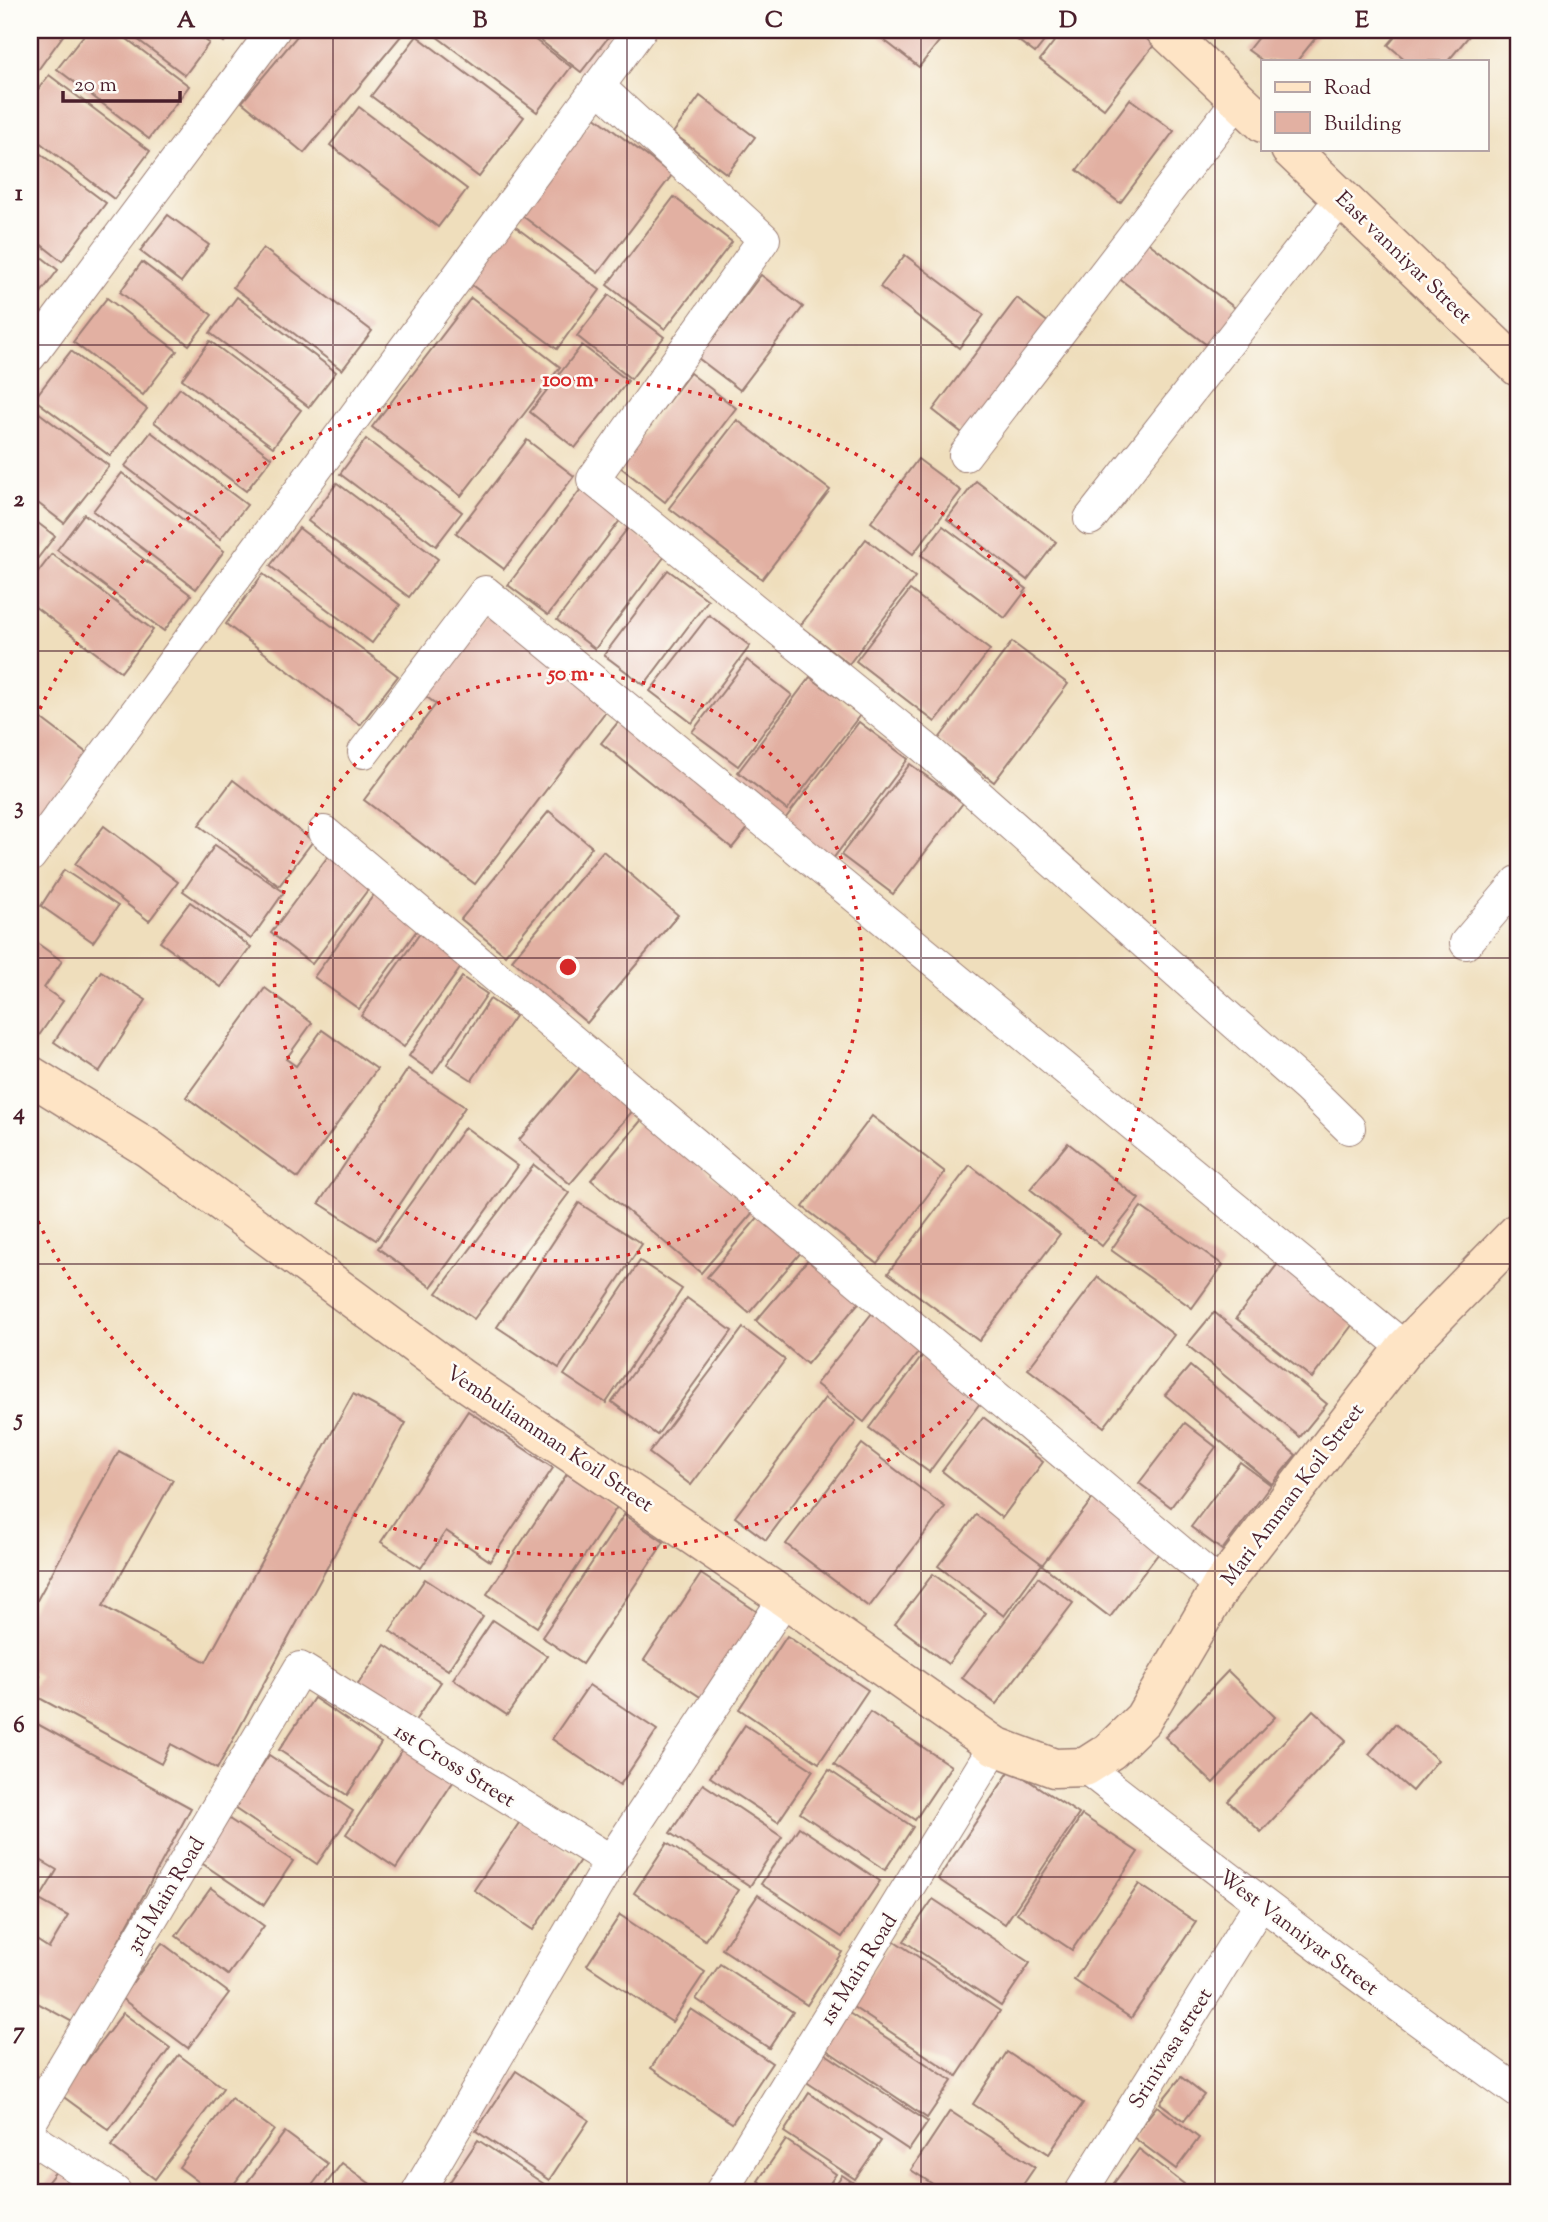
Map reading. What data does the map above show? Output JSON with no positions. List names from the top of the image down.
{
  "streets": {
    "street": [
      "East vanniyar Street",
      "Vembuliamman Koil Street",
      "Mari Amman Koil Street",
      "1st Cross Street",
      "3rd Main Road",
      "West Vanniyar Street",
      "1st Main Road",
      "Srinivasa street"
    ]
  },
  "crossings": [
    ["Vembuliamman Koil Street", "Mari Amman Koil Street"],
    ["Vembuliamman Koil Street", "West Vanniyar Street"],
    ["Vembuliamman Koil Street", "1st Main Road"],
    ["Mari Amman Koil Street", "West Vanniyar Street"],
    ["1st Cross Street", "3rd Main Road"],
    ["West Vanniyar Street", "Srinivasa street"]
  ],
  "legend": ["Road", "Building"],
  "scale_bar": "20 m",
  "grid": {
    "columns": [
      "A",
      "B",
      "C",
      "D",
      "E"
    ],
    "rows": [
      "1",
      "2",
      "3",
      "4",
      "5",
      "6",
      "7"
    ]
  },
  "rings": ["100 m", "50 m"]
}
